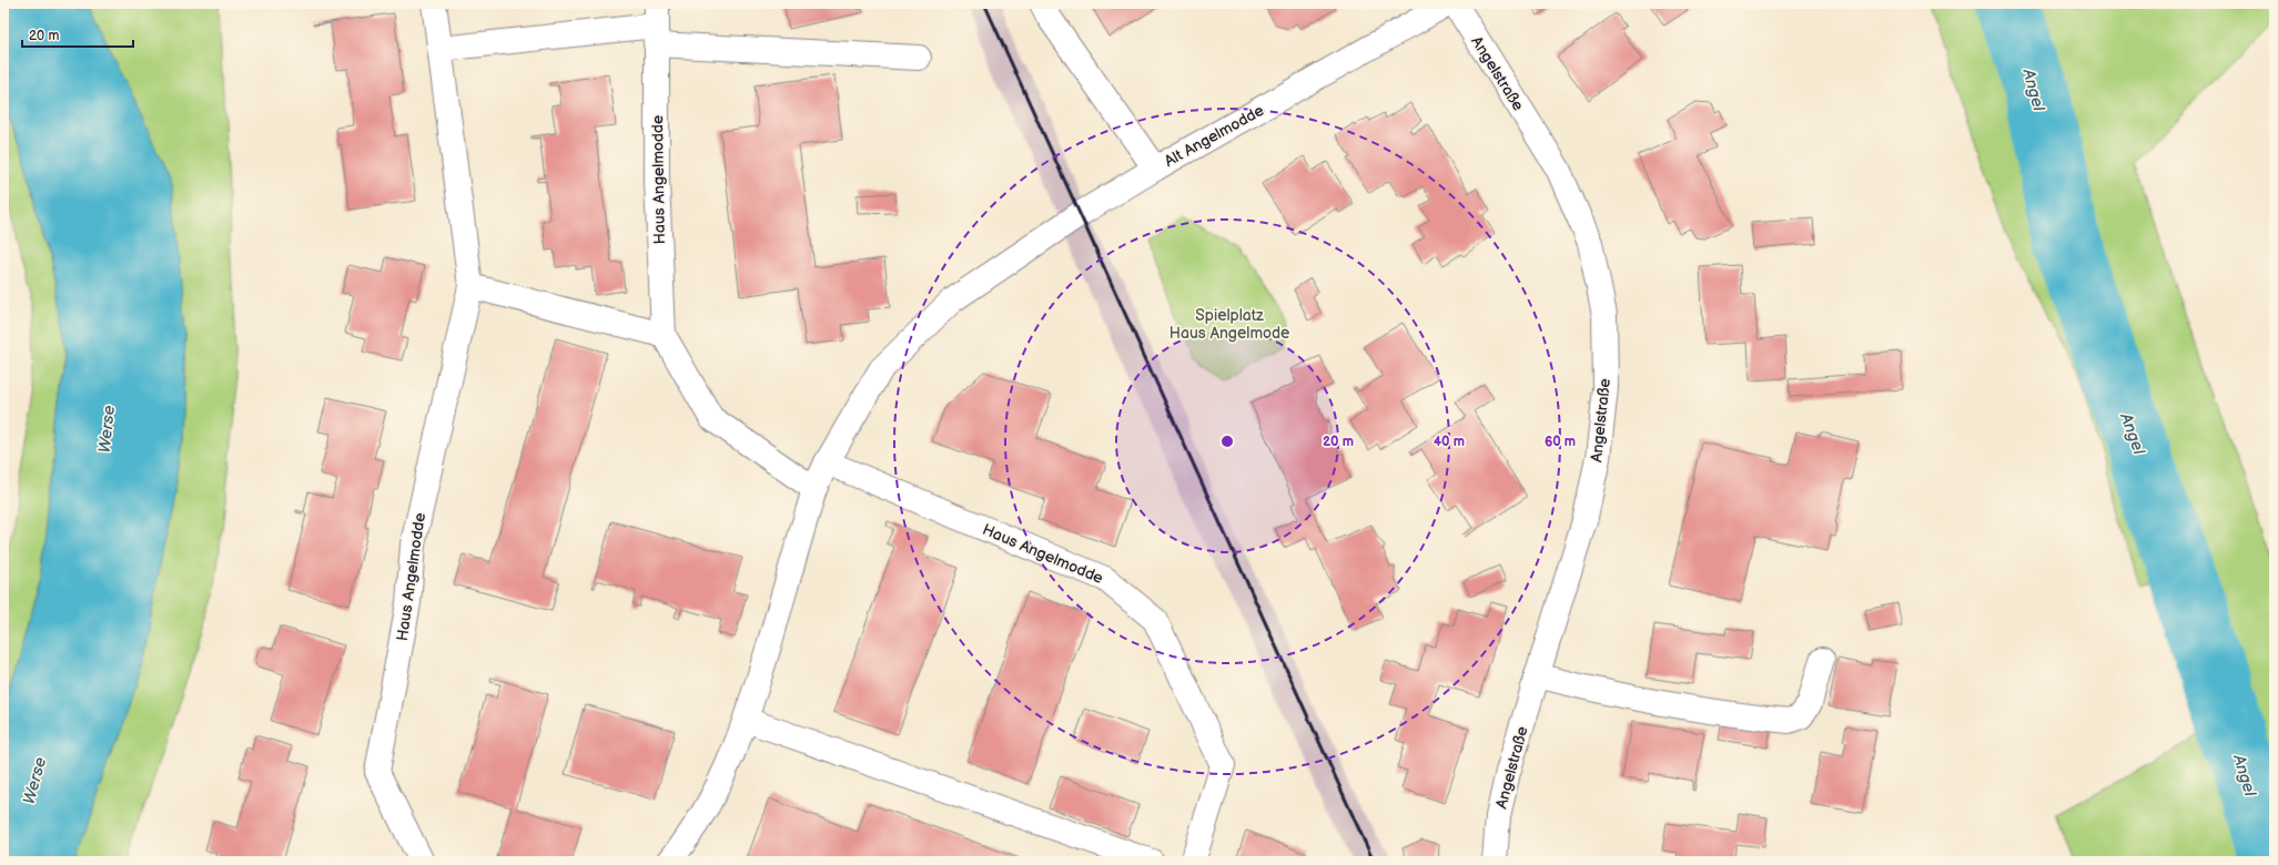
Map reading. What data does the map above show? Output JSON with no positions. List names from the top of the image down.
{
  "streets": {
    "street": ["Angelstraße", "Alt Angelmodde", "Haus Angelmodde"]
  },
  "water": ["Angel", "Werse"],
  "parks": ["Spielplatz Haus Angelmode"],
  "scale_bar": "20 m",
  "rings": ["20 m", "40 m", "60 m"]
}
